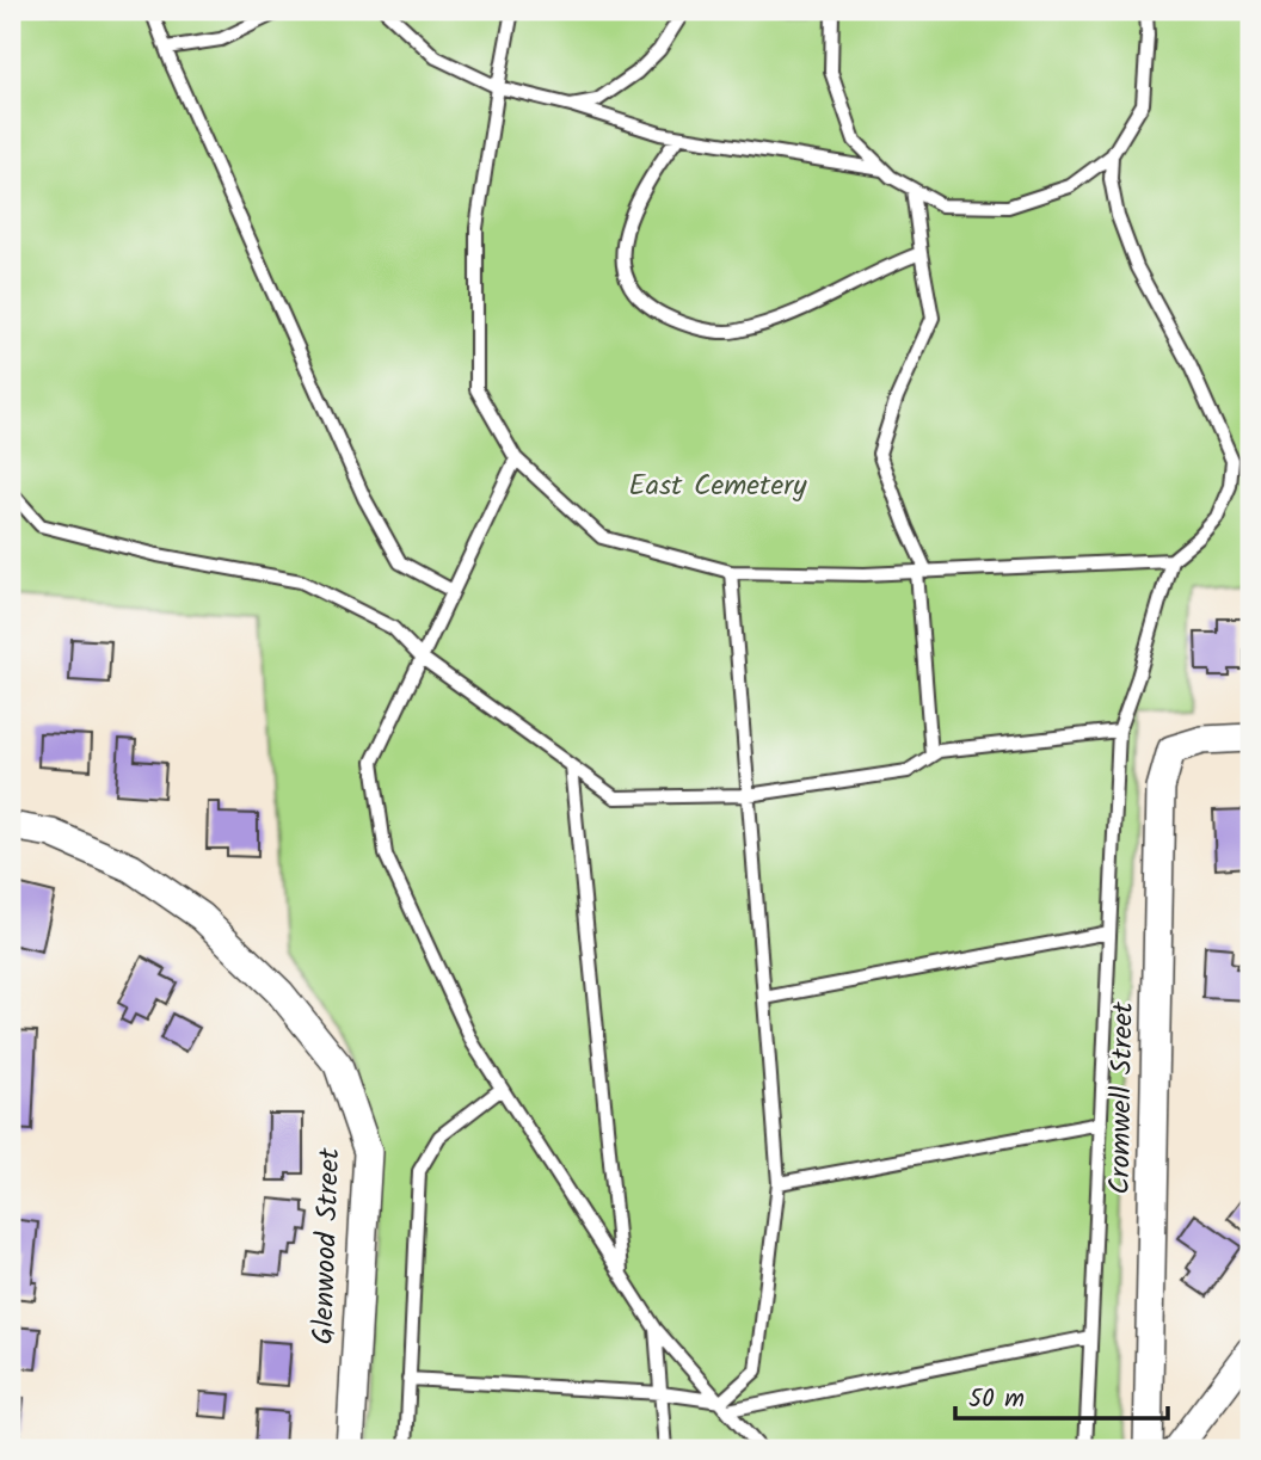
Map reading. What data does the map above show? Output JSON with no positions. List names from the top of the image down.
{
  "streets": {
    "street": ["Cromwell Street", "Glenwood Street"]
  },
  "parks": ["East Cemetery"],
  "scale_bar": "50 m"
}
